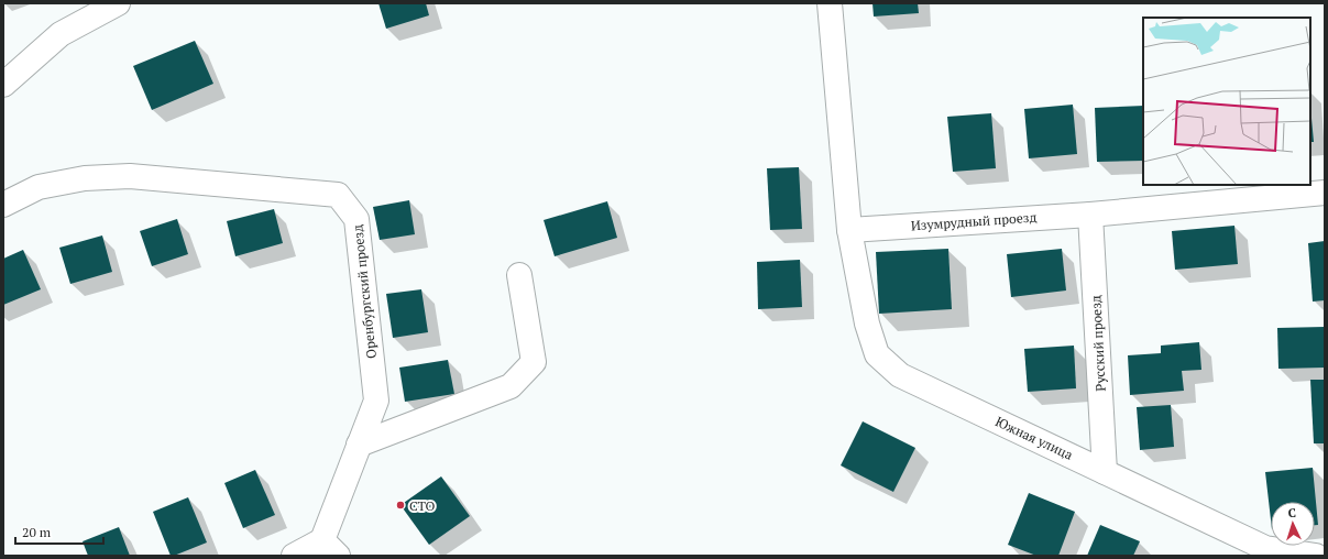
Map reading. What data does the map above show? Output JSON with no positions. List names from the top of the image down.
{
  "streets": {
    "street": [
      "Изумрудный проезд",
      "Оренбургский проезд",
      "Русский проезд",
      "Южная улица"
    ]
  },
  "crossings": [
    ["Изумрудный проезд", "Русский проезд"],
    ["Изумрудный проезд", "Южная улица"],
    ["Русский проезд", "Южная улица"]
  ],
  "places": ["СТО"],
  "scale_bar": "20 m",
  "north": "top"
}
